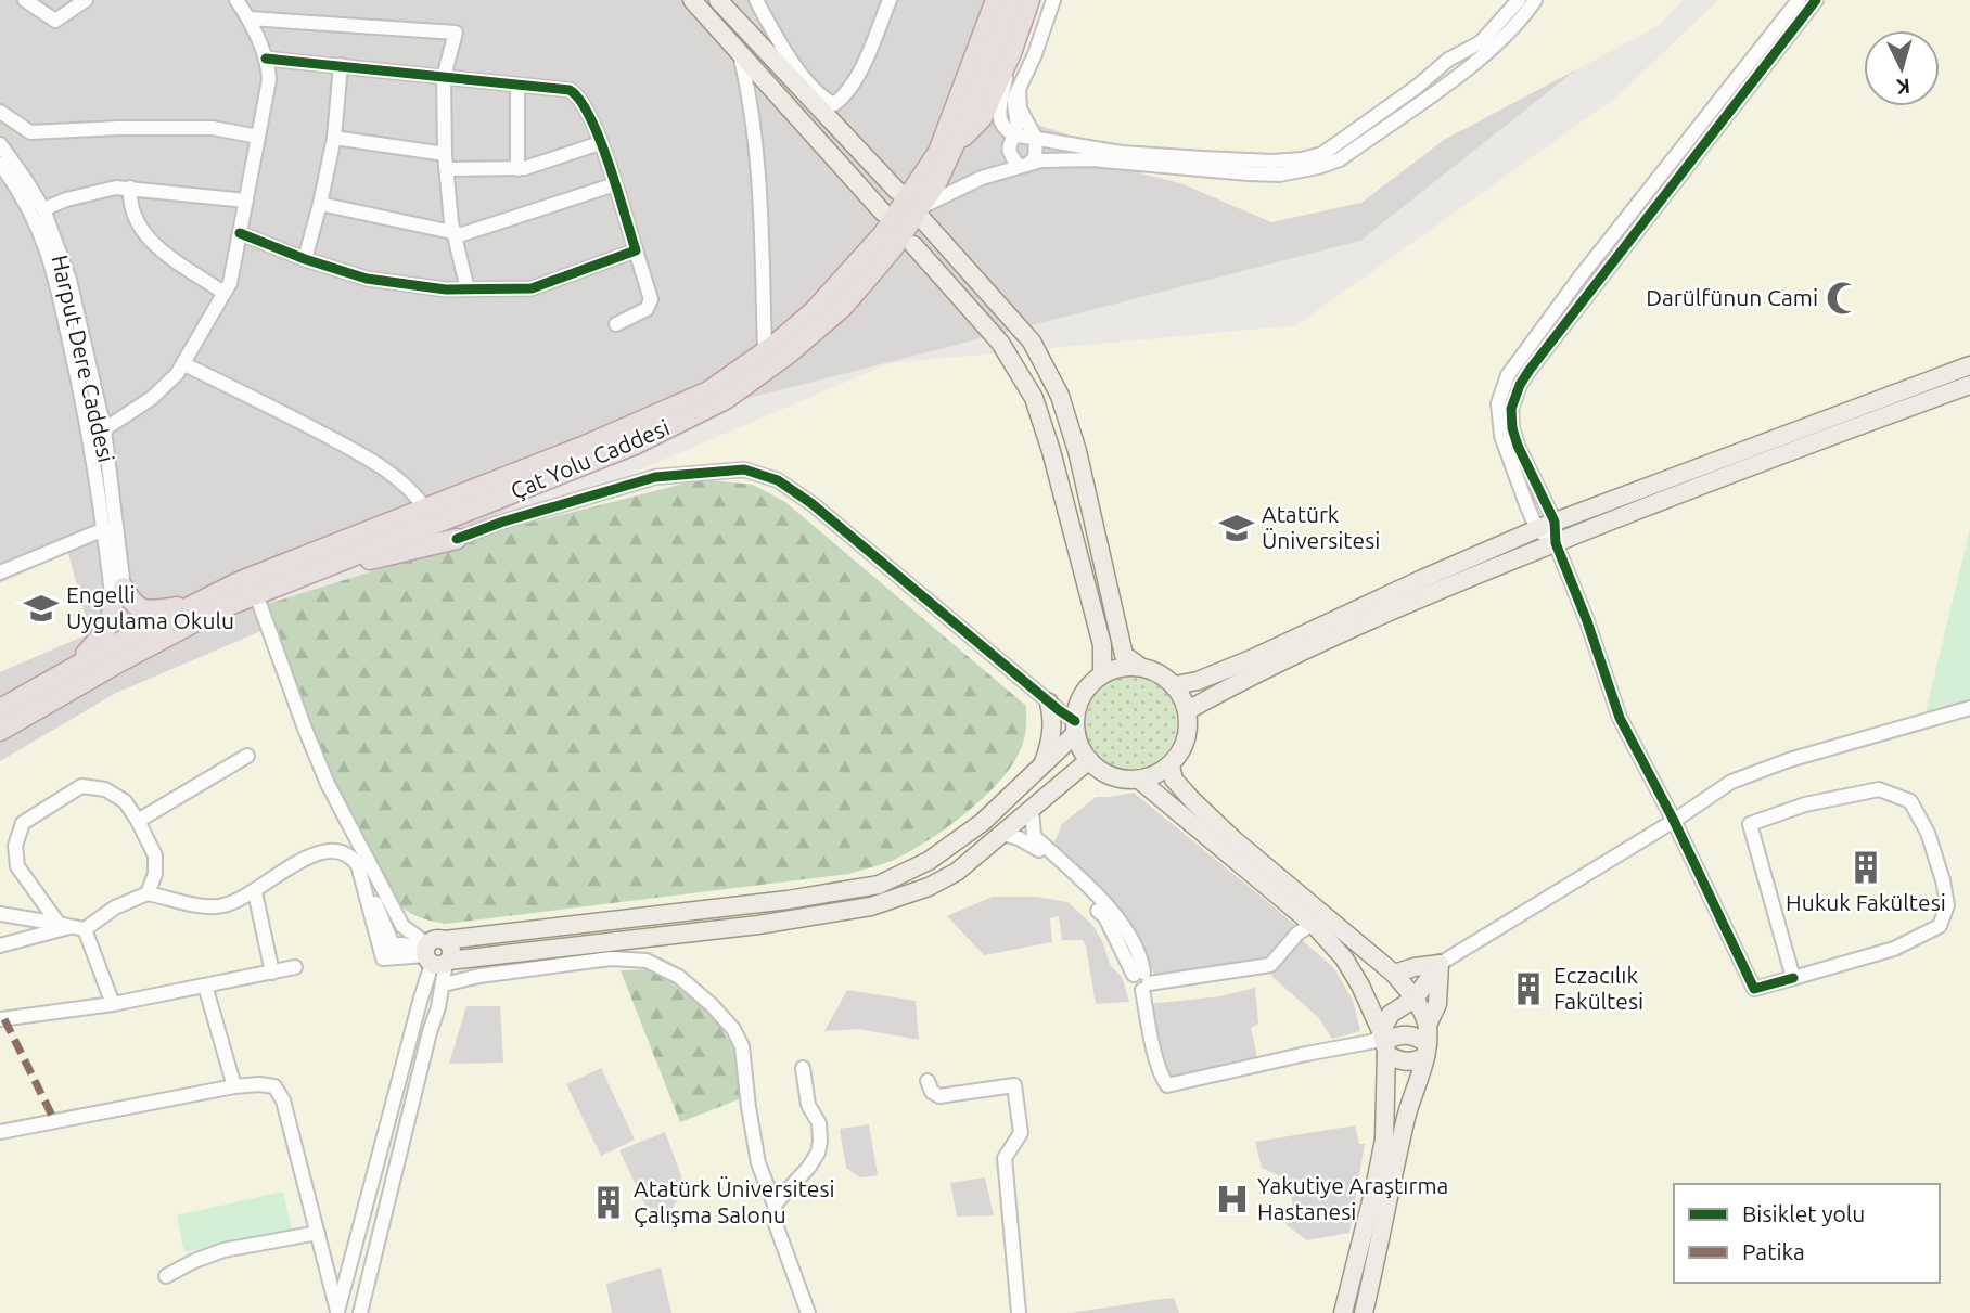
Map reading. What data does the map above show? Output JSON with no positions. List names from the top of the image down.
{
  "streets": {
    "highway": ["Çat Yolu Caddesi"],
    "street": ["Harput Dere Caddesi"]
  },
  "places": {
    "mosque": ["Darülfünun Cami"],
    "school or university": ["Atatürk Üniversitesi", "Engelli Uygulama Okulu"],
    "building": ["Hukuk Fakültesi", "Eczacılık Fakültesi", "Atatürk Üniversitesi Çalışma Salonu"],
    "hospital": ["Yakutiye Araştırma Hastanesi"]
  },
  "legend": ["Bisiklet yolu", "Patika"],
  "north": "bottom"
}
